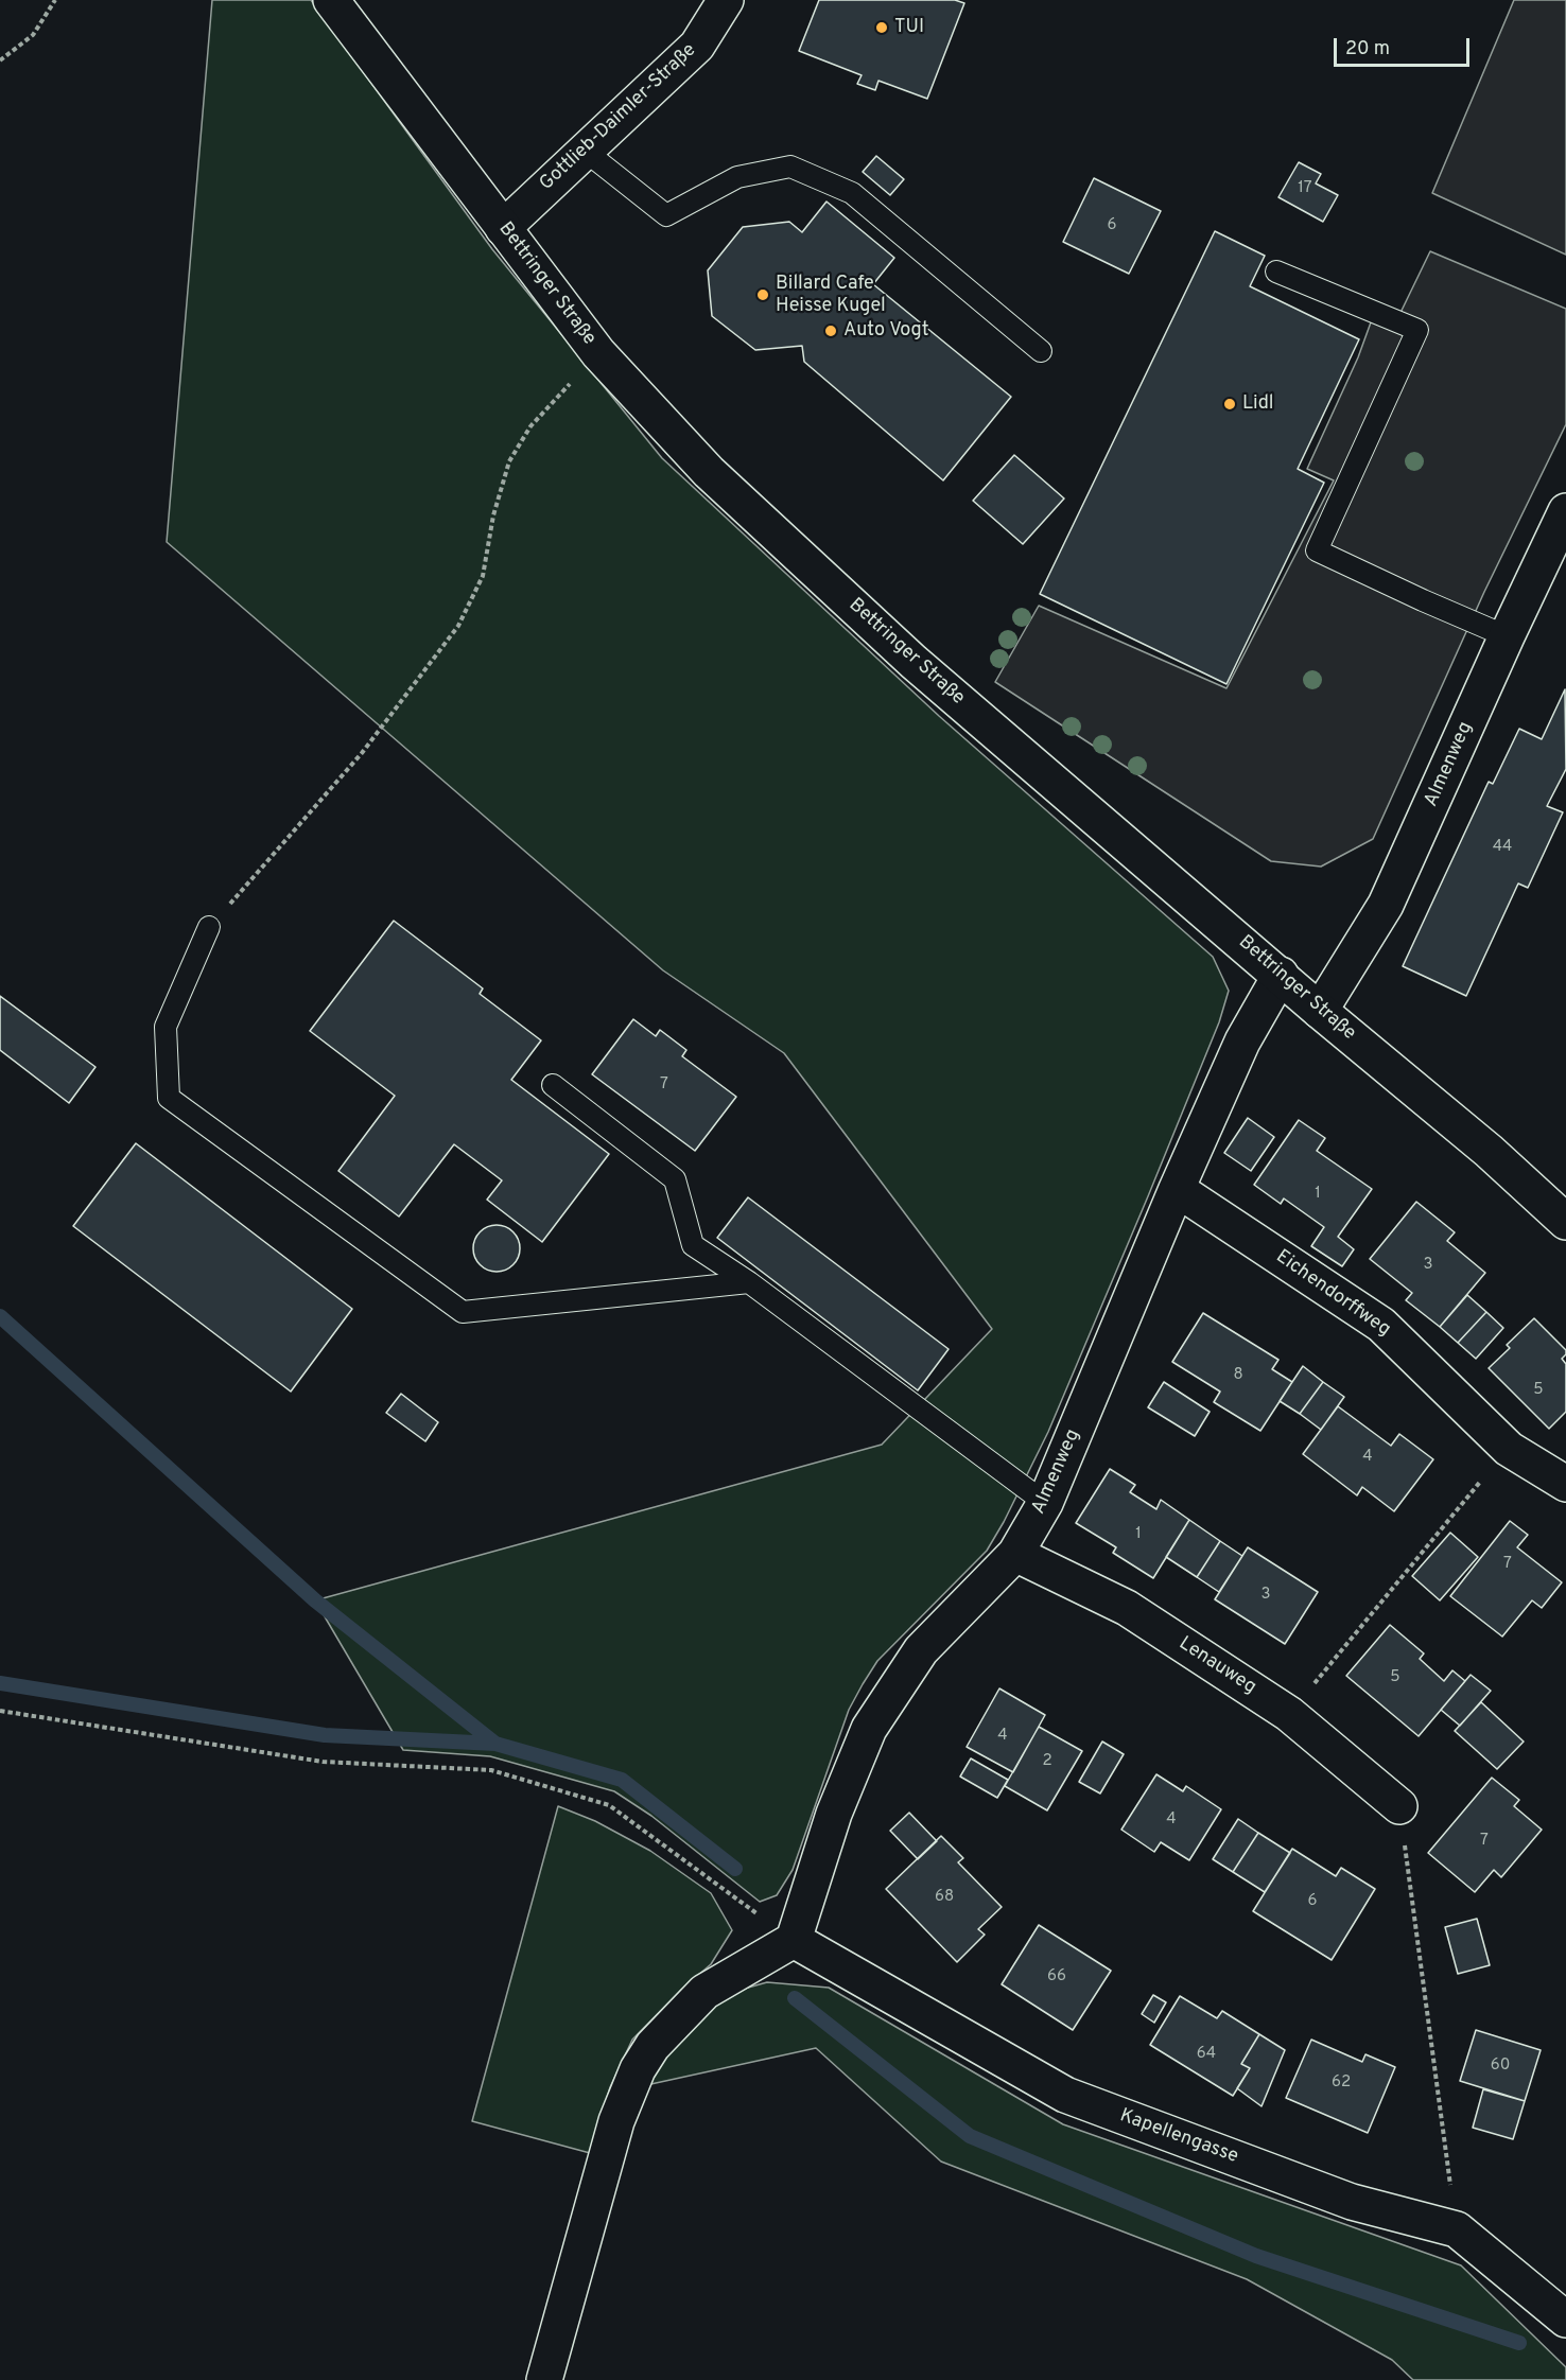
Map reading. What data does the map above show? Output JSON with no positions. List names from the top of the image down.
{
  "streets": {
    "street": [
      "Gottlieb-Daimler-Straße",
      "Bettringer Straße",
      "Almenweg",
      "Eichendorffweg",
      "Lenauweg",
      "Kapellengasse"
    ]
  },
  "crossings": [
    ["Gottlieb-Daimler-Straße", "Bettringer Straße"],
    ["Bettringer Straße", "Almenweg"],
    ["Almenweg", "Eichendorffweg"],
    ["Almenweg", "Lenauweg"],
    ["Almenweg", "Kapellengasse"]
  ],
  "places": [
    "TUI",
    "Billard Cafe Heisse Kugel",
    "Auto Vogt",
    "Lidl"
  ],
  "house_numbers": [
    "17",
    "6",
    "44",
    "7",
    "1",
    "3",
    "8",
    "5",
    "4",
    "1",
    "7",
    "3",
    "5",
    "4",
    "2",
    "4",
    "7",
    "68",
    "6",
    "66",
    "64",
    "60",
    "62"
  ],
  "scale_bar": "20 m"
}
